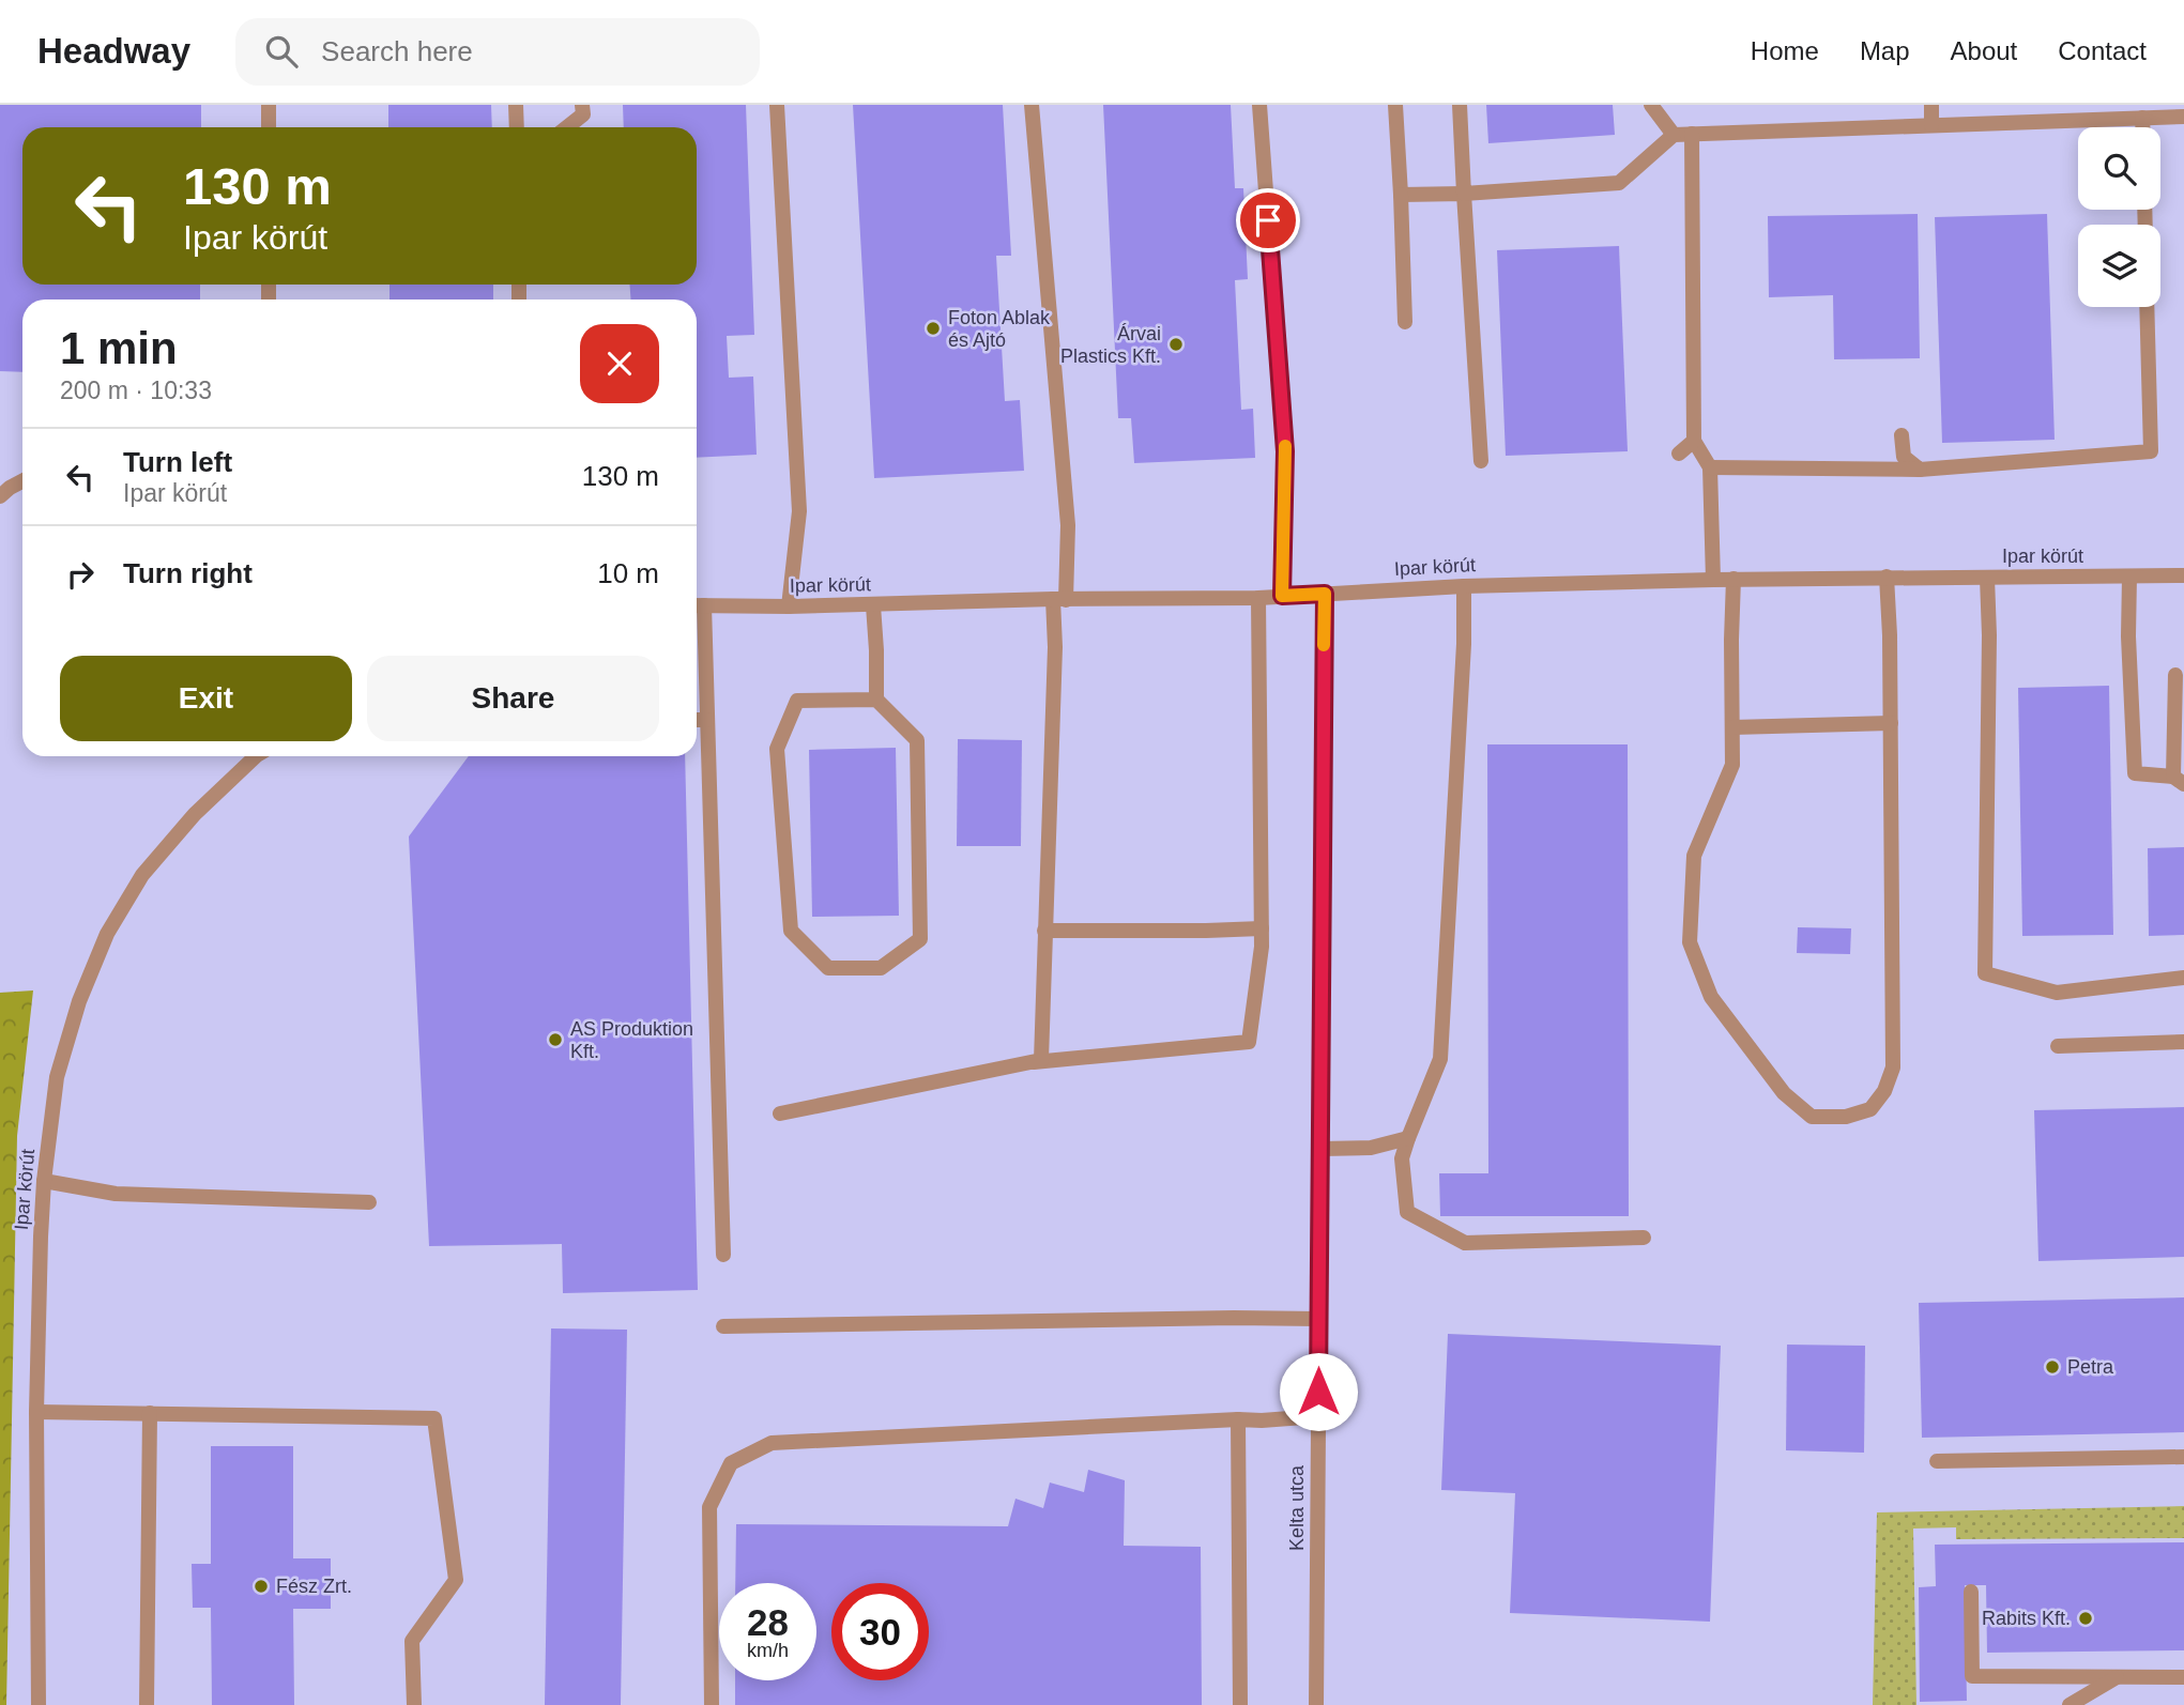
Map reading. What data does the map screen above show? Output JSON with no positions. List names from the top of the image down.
{
  "streets": {
    "street": ["Ipar körút", "Kelta utca"]
  },
  "crossings": [
    ["Ipar körút", "Kelta utca"]
  ],
  "places": [
    "Foton Ablak és Ajtó",
    "Árvai Plastics Kft.",
    "AS Produktion Kft.",
    "Petra",
    "Fész Zrt.",
    "Rabits Kft."
  ],
  "page": {
    "header": "Headway",
    "search": "Search here",
    "nav": [
      "Home",
      "Map",
      "About",
      "Contact"
    ],
    "turn": ["130 m", "Ipar körút"],
    "heading": ["1 min", "200 m · 10:33"],
    "list": [
      {
        "name": "Turn left",
        "note": "Ipar körút",
        "value": "130 m"
      },
      {
        "name": "Turn right",
        "value": "10 m"
      }
    ],
    "buttons": ["Exit", "Share"],
    "speed": "28 km/h",
    "limit": "30"
  }
}
